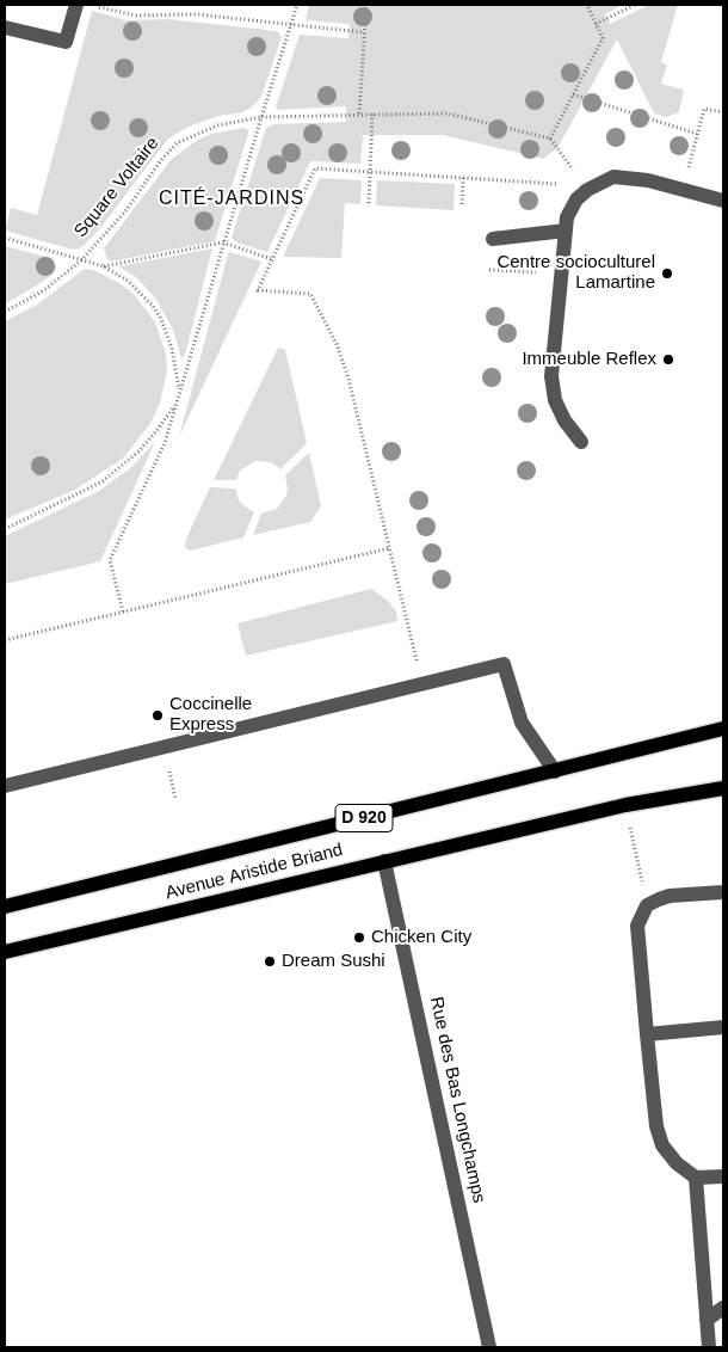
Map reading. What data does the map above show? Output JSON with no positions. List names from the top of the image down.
{
  "streets": {
    "main road": ["D 920", "Avenue Aristide Briand"],
    "street": ["Rue des Bas Longchamps"],
    "path": ["Square Voltaire"]
  },
  "crossings": [
    ["Avenue Aristide Briand", "Rue des Bas Longchamps"]
  ],
  "districts": ["CITÉ-JARDINS"],
  "places": [
    "Centre socioculturel Lamartine",
    "Immeuble Reflex",
    "Coccinelle Express",
    "Chicken City",
    "Dream Sushi"
  ]
}
